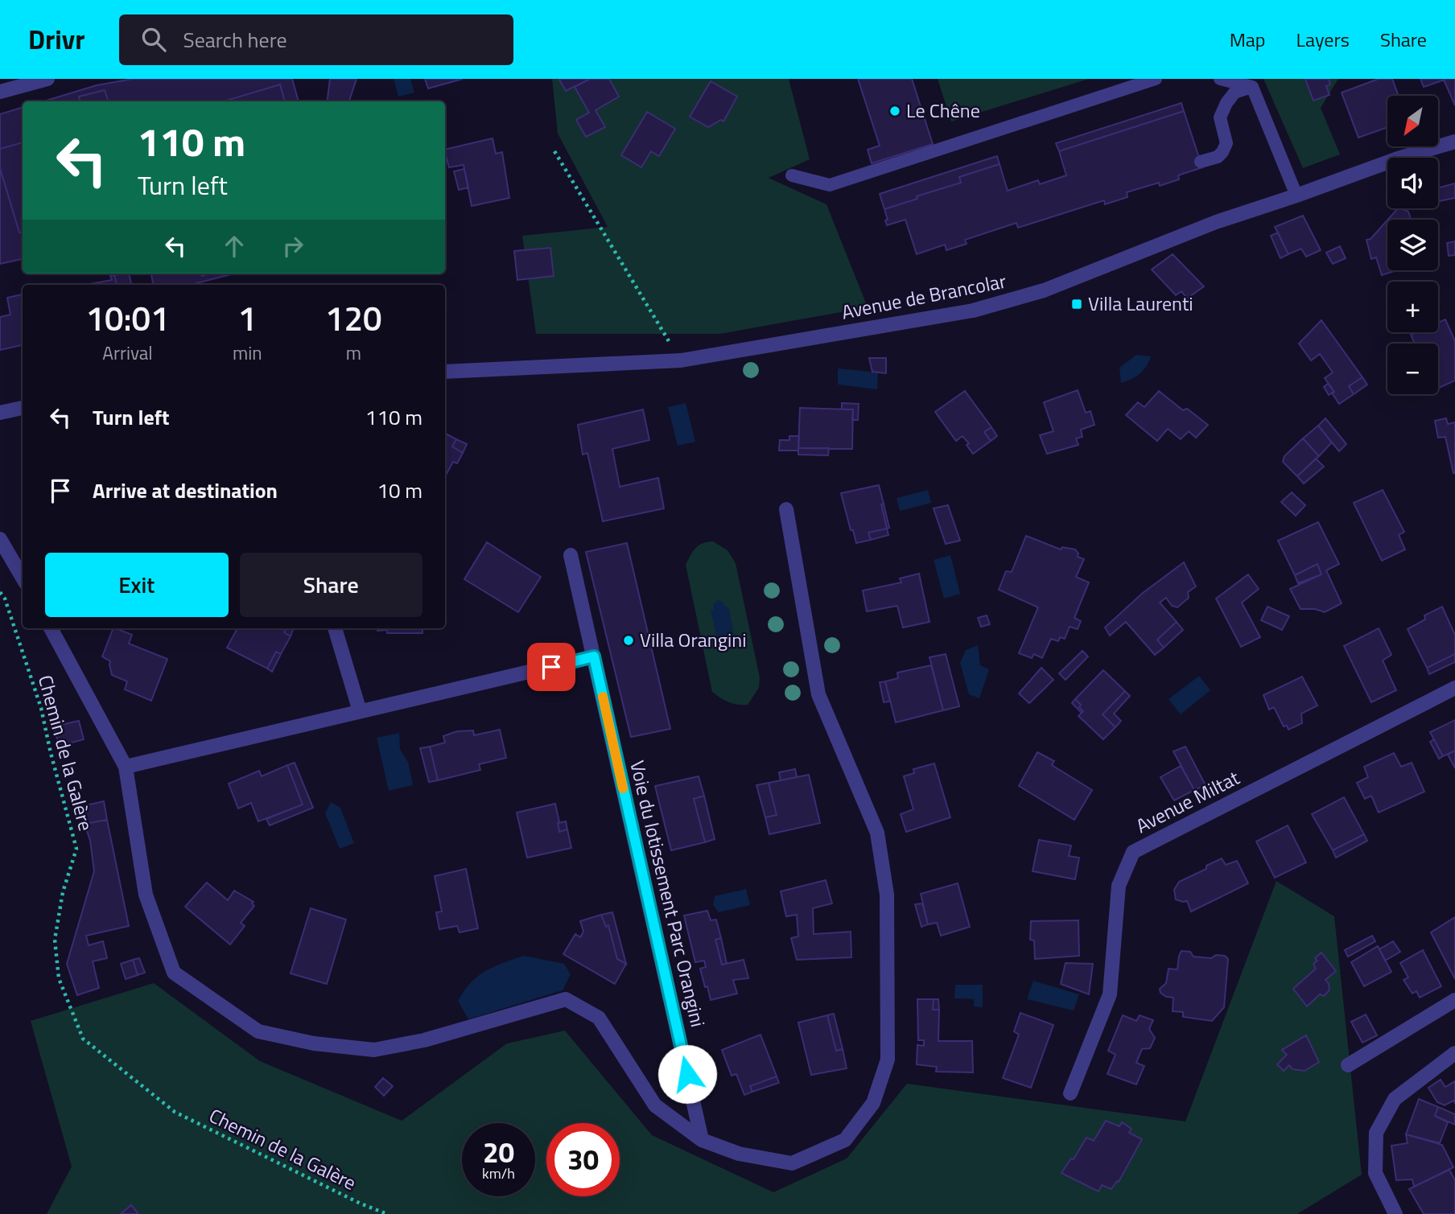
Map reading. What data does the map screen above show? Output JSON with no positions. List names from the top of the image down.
{
  "streets": {
    "street": ["Avenue de Brancolar", "Avenue Miltat", "Voie du lotissement Parc Orangini"],
    "path": ["Chemin de la Galère"]
  },
  "places": {
    "other": ["Le Chêne", "Villa Orangini"],
    "transit": ["Villa Laurenti"]
  },
  "north": "bottom left",
  "page": {
    "header": "Drivr",
    "search": "Search here",
    "nav": ["Map", "Layers", "Share"],
    "map_buttons": ["+", "−"],
    "turn": ["110 m", "Turn left"],
    "eta": [
      "10:01",
      "Arrival",
      "1",
      "min",
      "120",
      "m"
    ],
    "list": [
      {
        "name": "Turn left",
        "value": "110 m"
      },
      {
        "name": "Arrive at destination",
        "value": "10 m"
      }
    ],
    "buttons": ["Exit", "Share"],
    "speed": "20 km/h",
    "limit": "30"
  }
}
